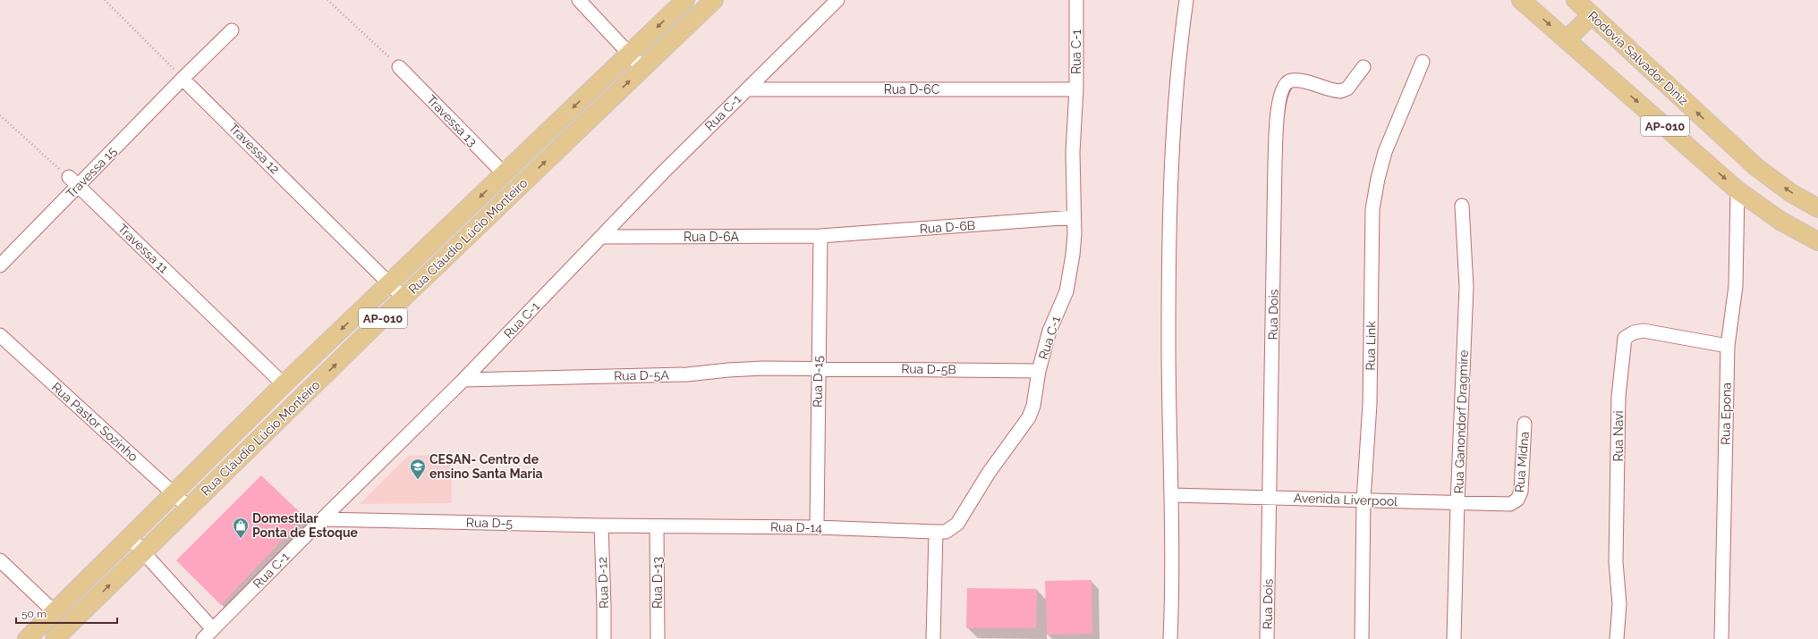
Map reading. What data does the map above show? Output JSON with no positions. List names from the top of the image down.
{
  "streets": {
    "main road": ["Rodovia Salvador Diniz", "AP-010", "Rua Cláudio Lúcio Monteiro"],
    "street": [
      "Rua C-1",
      "Rua D-6C",
      "Travessa 13",
      "Travessa 12",
      "Travessa 15",
      "Rua D-6B",
      "Rua D-6A",
      "Travessa 11",
      "Rua Dois",
      "Rua Link",
      "Rua D-5B",
      "Rua D-5A",
      "Rua D-15",
      "Rua Epona",
      "Rua Pastor Sozinho",
      "Rua Ganondorf Dragmire",
      "Rua Navi",
      "Rua Midna",
      "Avenida Liverpool",
      "Rua D-5",
      "Rua D-14",
      "Rua D-12",
      "Rua D-13"
    ]
  },
  "crossings": [
    ["Rua C-1", "Rua D-6C"],
    ["Rua C-1", "Rua D-6B"],
    ["Rua C-1", "Rua D-6A"],
    ["Rua C-1", "Rua D-5B"],
    ["Rua C-1", "Rua D-5A"],
    ["Rua C-1", "Rua D-5"],
    ["Rua C-1", "Rua D-14"],
    ["Travessa 13", "Rua Cláudio Lúcio Monteiro"],
    ["AP-010", "Rua Epona"],
    ["Travessa 12", "Travessa 15"],
    ["Travessa 12", "Rua Cláudio Lúcio Monteiro"],
    ["Travessa 15", "Travessa 11"],
    ["Rua D-6B", "Rua D-6A"],
    ["Rua D-6B", "Rua D-15"],
    ["Rua Cláudio Lúcio Monteiro", "Travessa 11"],
    ["Rua Cláudio Lúcio Monteiro", "Rua Pastor Sozinho"],
    ["Rua D-6A", "Rua D-15"],
    ["Rua Dois", "Avenida Liverpool"],
    ["Rua Link", "Avenida Liverpool"],
    ["Rua D-5B", "Rua D-5A"],
    ["Rua D-5B", "Rua D-15"],
    ["Rua D-5A", "Rua D-15"],
    ["Rua D-15", "Rua D-14"],
    ["Rua Epona", "Rua Navi"],
    ["Rua Ganondorf Dragmire", "Avenida Liverpool"],
    ["Rua Midna", "Avenida Liverpool"],
    ["Rua D-5", "Rua D-14"],
    ["Rua D-5", "Rua D-12"],
    ["Rua D-5", "Rua D-13"],
    ["Rua D-14", "Rua D-13"]
  ],
  "places": {
    "school or university": ["CESAN- Centro de ensino Santa Maria"],
    "shop": ["Domestilar Ponta de Estoque"]
  },
  "scale_bar": "50 m"
}
